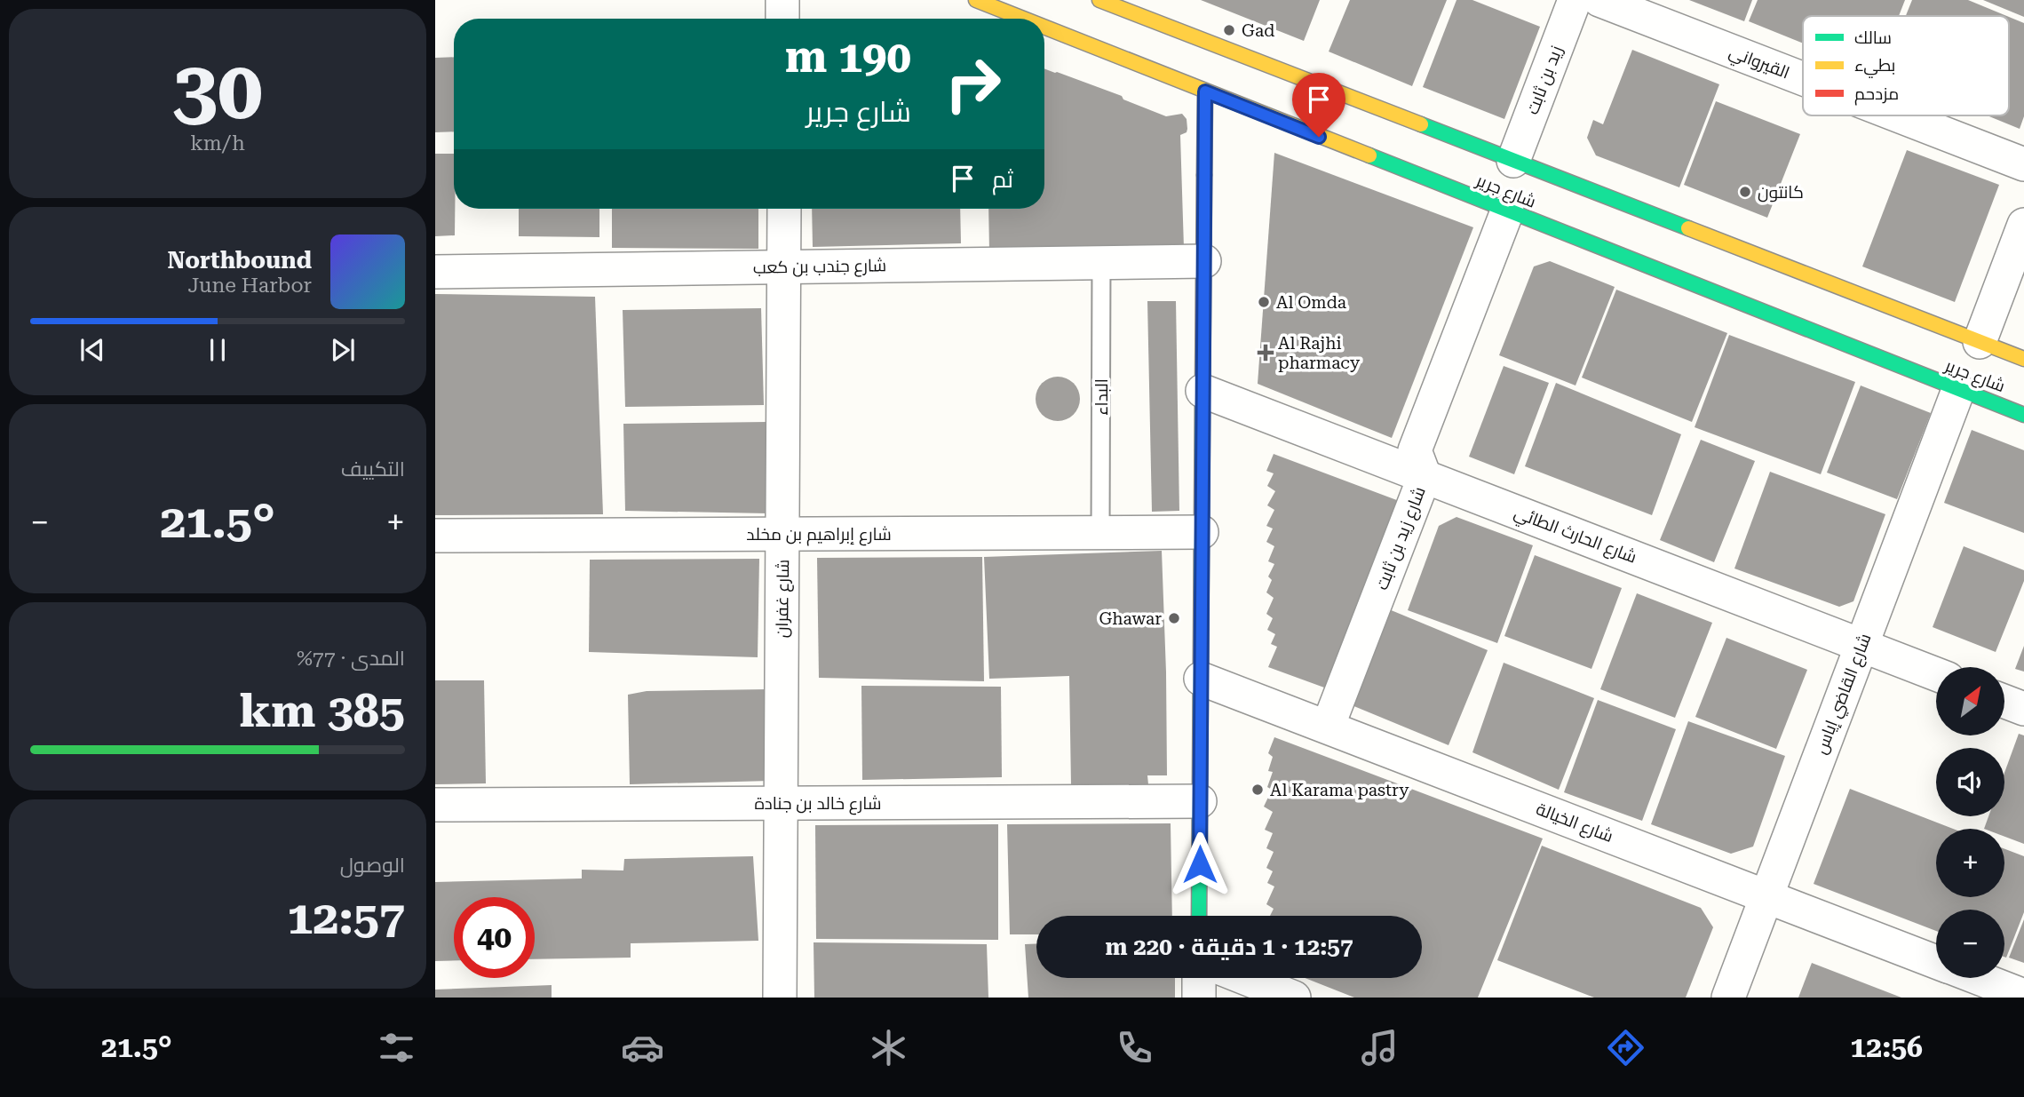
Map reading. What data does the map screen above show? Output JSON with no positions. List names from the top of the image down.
{
  "streets": {
    "main road": ["شارع جرير"],
    "street": [
      "القيرواني",
      "زيد بن ثابت",
      "شارع جندب بن كعب",
      "شارع إبراهيم بن مخلد",
      "شارع الحارث الطائي",
      "شارع زيد بن ثابت",
      "شارع غفران",
      "شارع القاضي إياس",
      "شارع خالد بن جنادة",
      "شارع الخيالة"
    ],
    "lane": ["البداء"]
  },
  "crossings": [
    ["زيد بن ثابت", "شارع جرير"],
    ["شارع جرير", "شارع زيد بن ثابت"],
    ["شارع جرير", "شارع القاضي إياس"],
    ["شارع جندب بن كعب", "البداء"],
    ["شارع جندب بن كعب", "شارع غفران"],
    ["البداء", "شارع إبراهيم بن مخلد"],
    ["شارع إبراهيم بن مخلد", "شارع غفران"],
    ["شارع الحارث الطائي", "شارع زيد بن ثابت"],
    ["شارع الحارث الطائي", "شارع القاضي إياس"],
    ["شارع زيد بن ثابت", "شارع الخيالة"],
    ["شارع غفران", "شارع خالد بن جنادة"],
    ["شارع القاضي إياس", "شارع الخيالة"]
  ],
  "places": {
    "other": [
      "Gad",
      "كانتون",
      "Al Omda",
      "Ghawar",
      "Al Karama pastry"
    ],
    "health": ["Al Rajhi pharmacy"]
  },
  "legend": ["سالك", "بطيء", "مزدحم"],
  "north": "top right",
  "page": {
    "tile": [
      ["30", "km/h"],
      "التكييف",
      ["المدى · 77%", "385 km"],
      ["الوصول", "12:57"]
    ],
    "turn": ["190 m", "شارع جرير"],
    "then": "ثم",
    "song": ["Northbound", "June Harbor"],
    "heat": ["−", "21.5°", "+"],
    "map_buttons": ["+", "−"],
    "limit": "40",
    "trip": "12:57 · 1 دقيقة · 220 m",
    "tabs": ["12:56", "21.5°"]
  }
}
